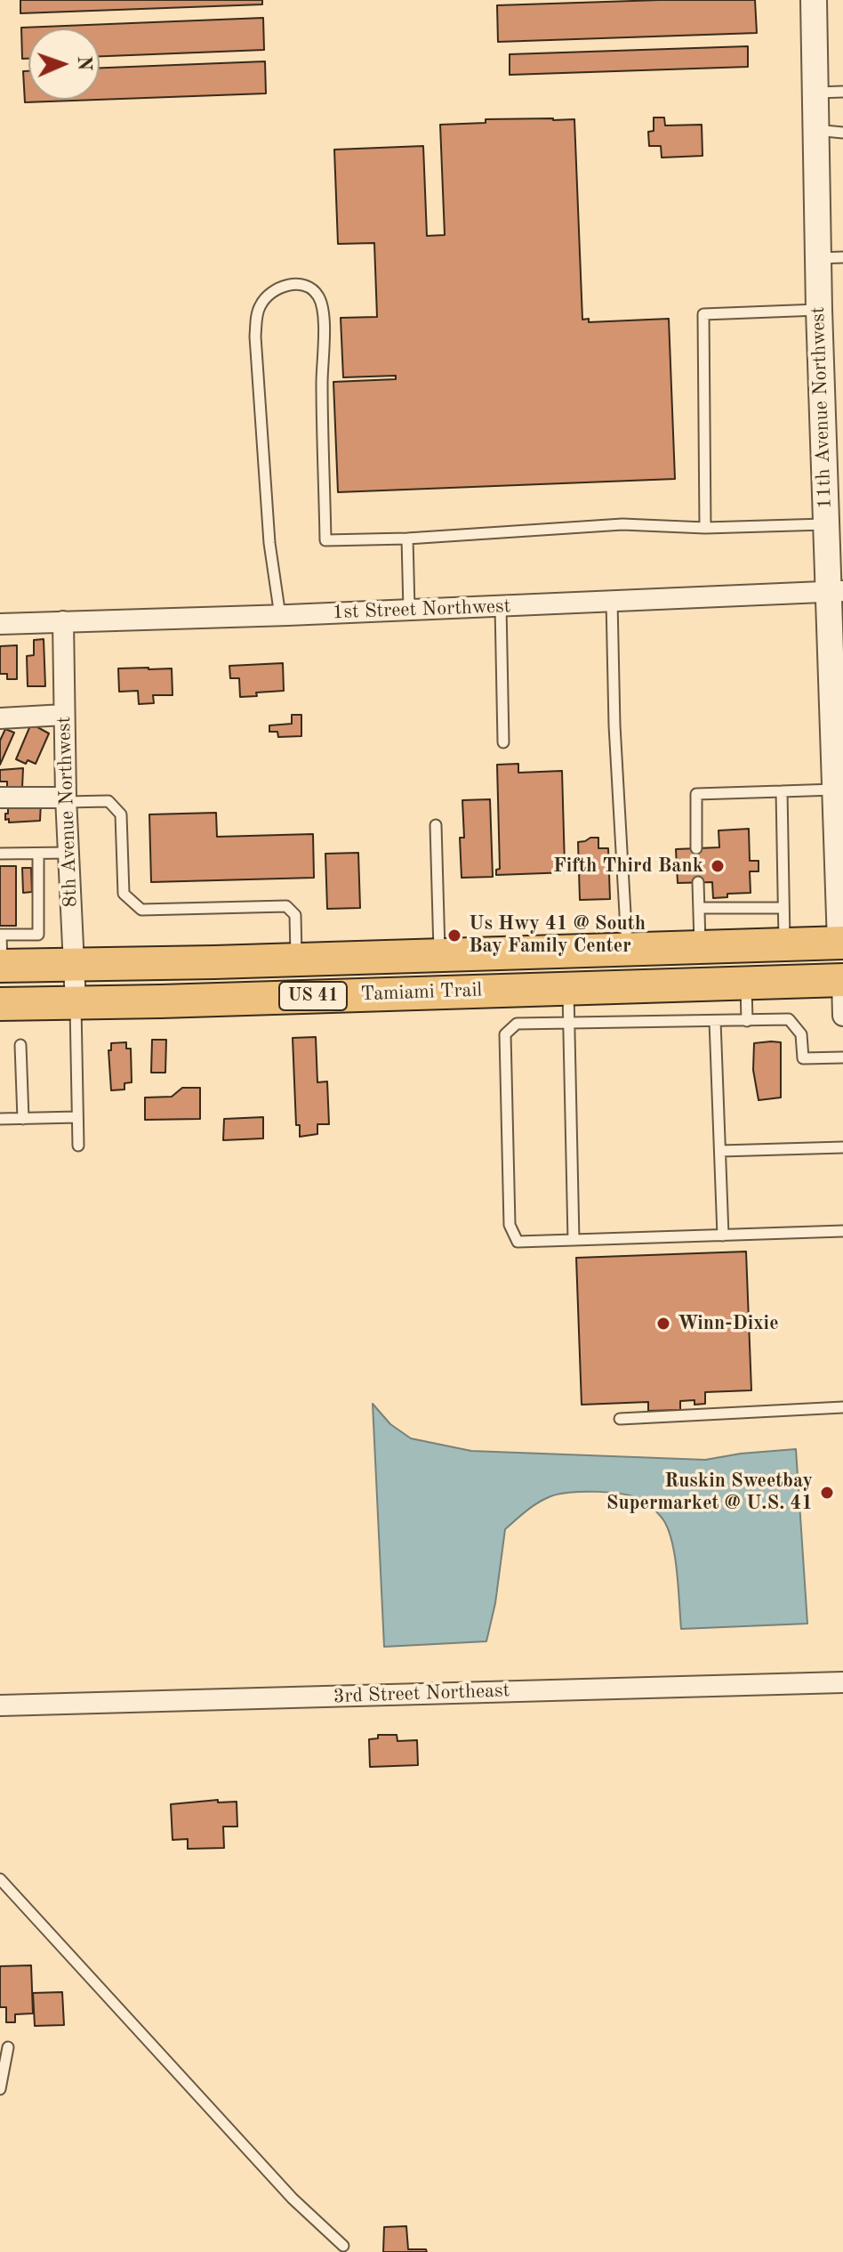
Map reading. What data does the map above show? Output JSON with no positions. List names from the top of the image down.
{
  "streets": {
    "main road": ["Tamiami Trail", "US 41"],
    "street": [
      "11th Avenue Northwest",
      "1st Street Northwest",
      "8th Avenue Northwest",
      "3rd Street Northeast"
    ]
  },
  "crossings": [
    ["11th Avenue Northwest", "1st Street Northwest"],
    ["11th Avenue Northwest", "Tamiami Trail"],
    ["1st Street Northwest", "8th Avenue Northwest"],
    ["8th Avenue Northwest", "Tamiami Trail"]
  ],
  "places": [
    "Fifth Third Bank",
    "Us Hwy 41 @ South Bay Family Center",
    "Winn-Dixie",
    "Ruskin Sweetbay Supermarket @ U.S. 41"
  ],
  "north": "right"
}
